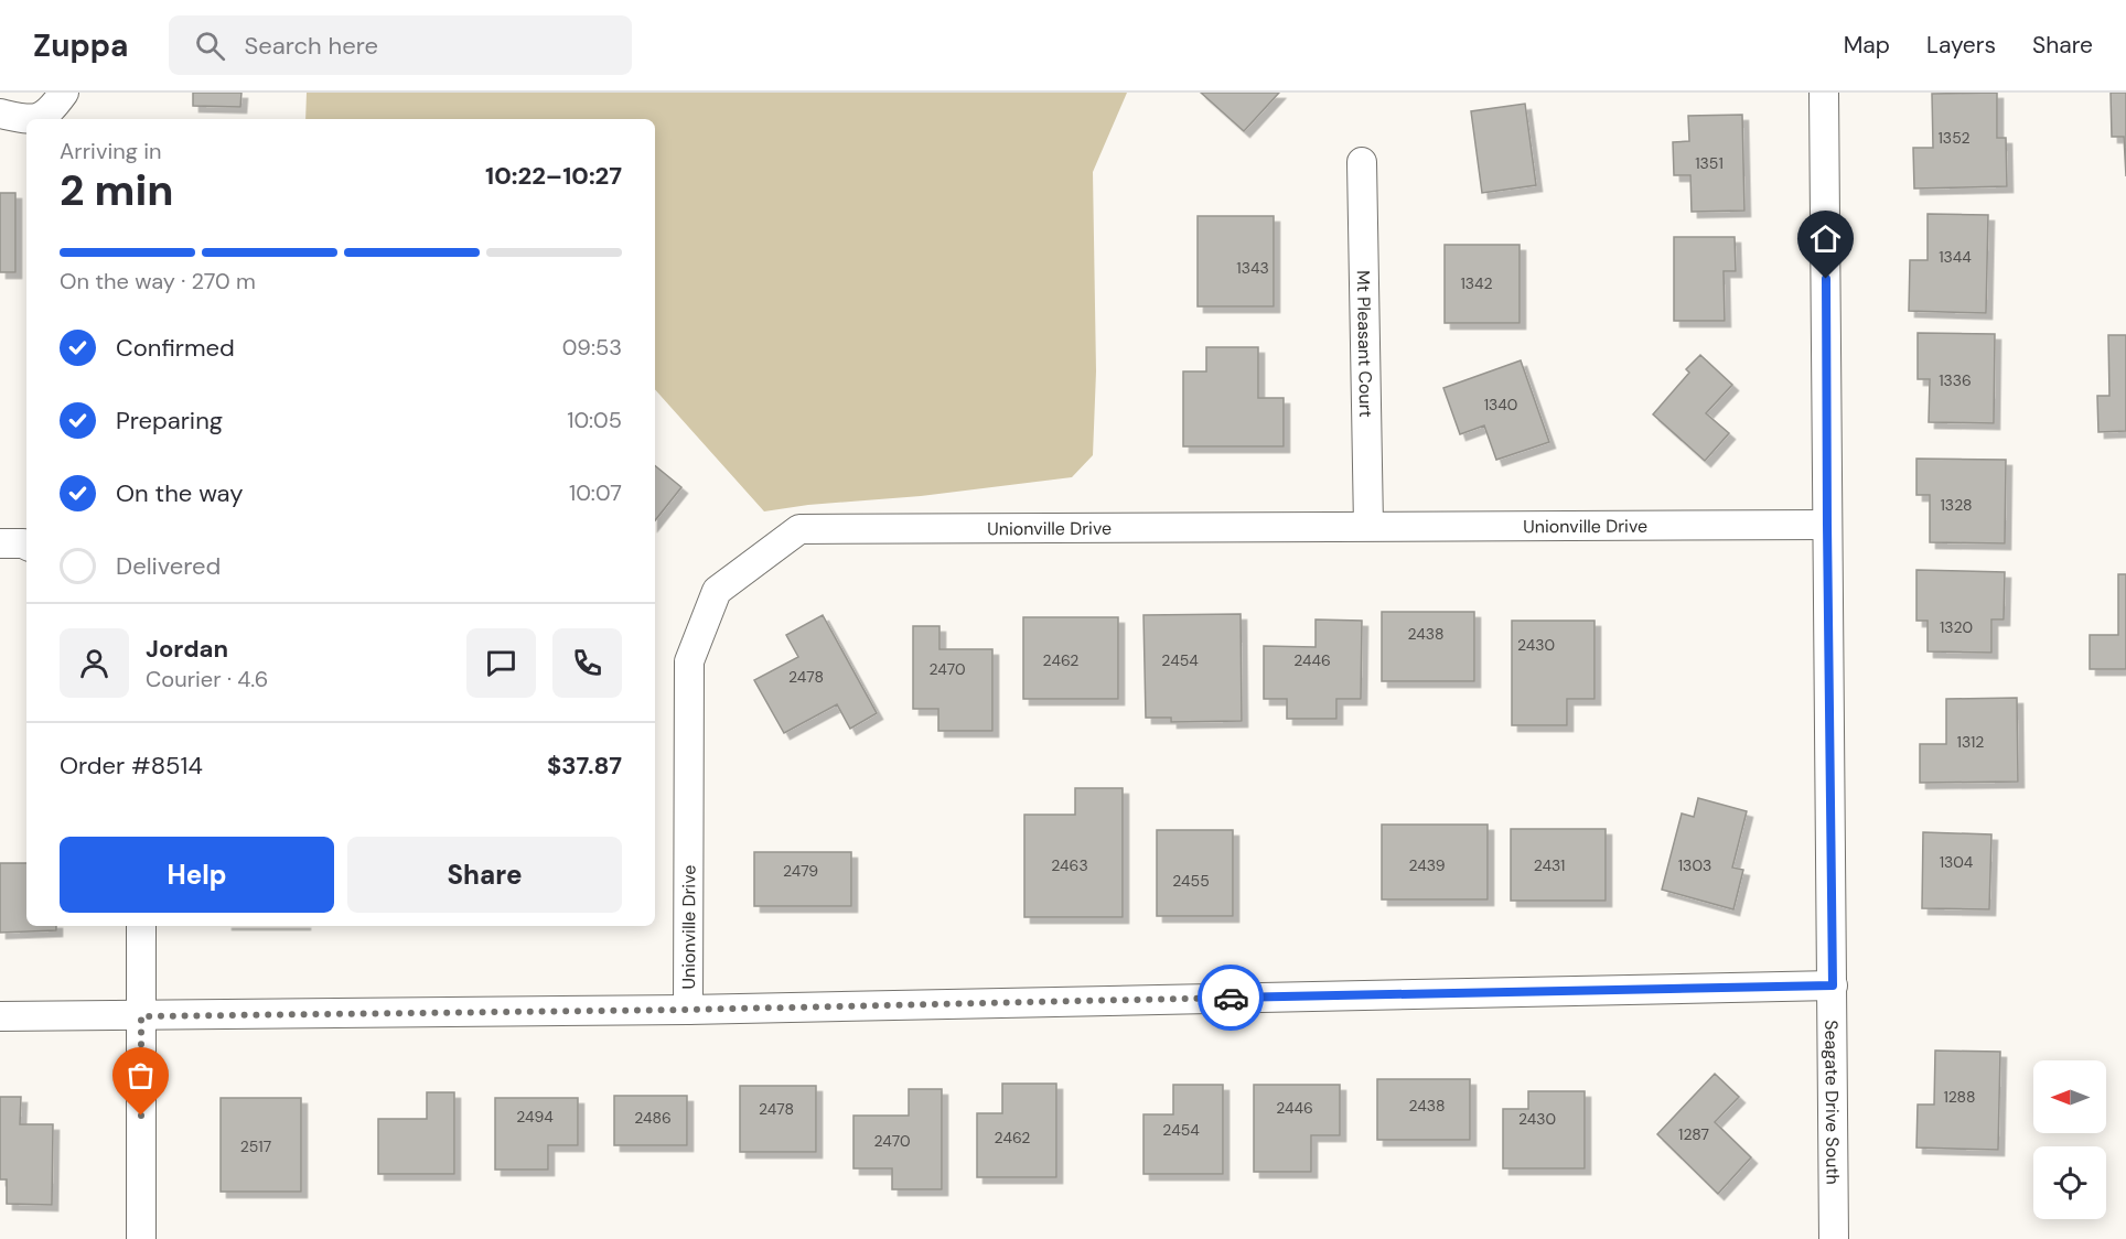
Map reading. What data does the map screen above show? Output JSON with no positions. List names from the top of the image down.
{
  "streets": {
    "street": ["Mt Pleasant Court", "Unionville Drive", "Seagate Drive South"]
  },
  "crossings": [
    ["Mt Pleasant Court", "Unionville Drive"],
    ["Unionville Drive", "Seagate Drive South"]
  ],
  "house_numbers": [
    "1352",
    "1351",
    "1344",
    "1343",
    "1342",
    "1336",
    "1340",
    "1328",
    "1320",
    "2438",
    "2430",
    "2462",
    "2454",
    "2446",
    "2470",
    "2478",
    "1312",
    "1304",
    "2463",
    "2439",
    "2431",
    "1303",
    "2479",
    "2455",
    "1288",
    "2438",
    "2446",
    "2478",
    "2494",
    "2486",
    "2430",
    "2454",
    "1287",
    "2462",
    "2470",
    "2517"
  ],
  "north": "left",
  "page": {
    "header": "Zuppa",
    "search": "Search here",
    "nav": ["Map", "Layers", "Share"],
    "heading": ["2 min", "Arriving in", "10:22–10:27"],
    "panel": [
      "Jordan",
      "Courier · 4.6",
      "Order #8514",
      "$37.87"
    ],
    "bar": "On the way · 270 m",
    "list": [
      ["Confirmed", "09:53"],
      ["Preparing", "10:05"],
      ["On the way", "10:07"],
      "Delivered"
    ],
    "buttons": ["Help", "Share"]
  }
}
